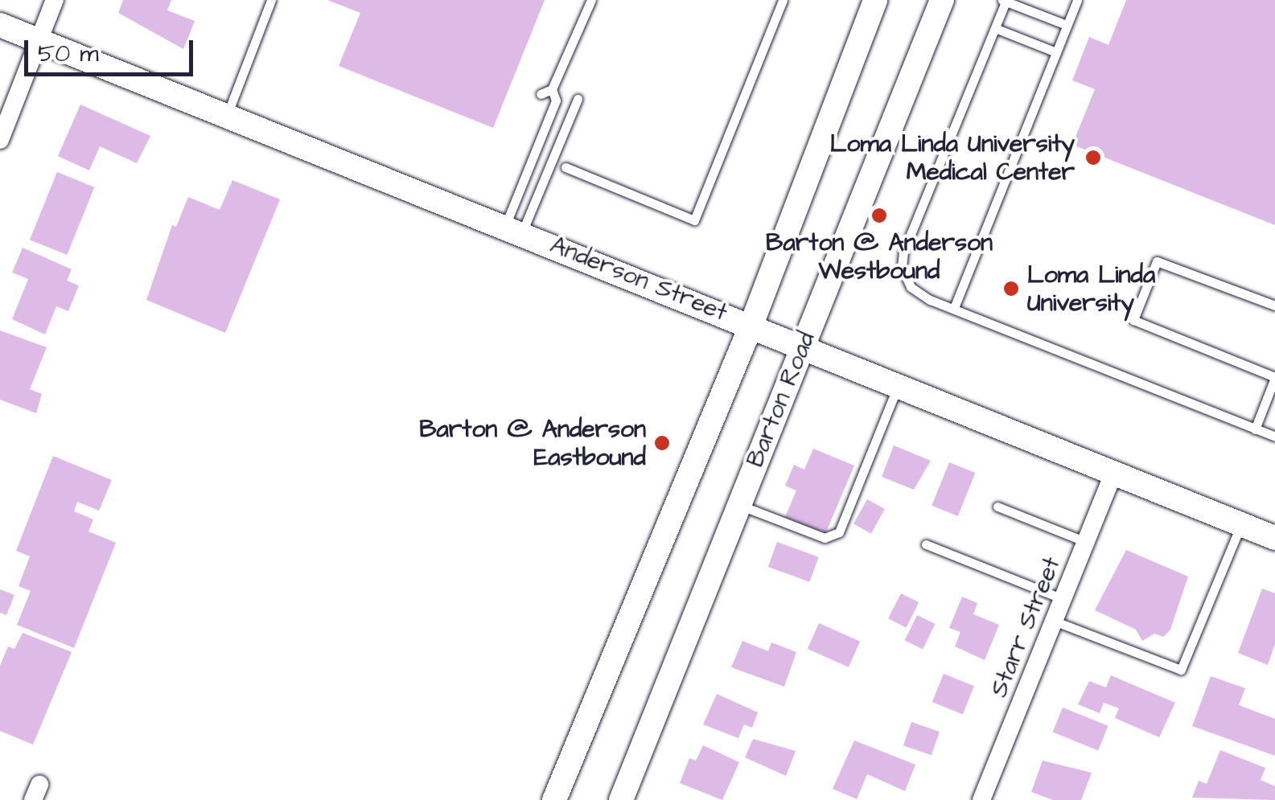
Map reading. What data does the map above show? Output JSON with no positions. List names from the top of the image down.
{
  "streets": {
    "main road": ["Anderson Street", "Barton Road"],
    "street": ["Starr Street"]
  },
  "crossings": [
    ["Anderson Street", "Barton Road"],
    ["Anderson Street", "Starr Street"]
  ],
  "places": [
    "Loma Linda University Medical Center",
    "Barton @ Anderson Westbound",
    "Loma Linda University",
    "Barton @ Anderson Eastbound"
  ],
  "scale_bar": "50 m"
}
